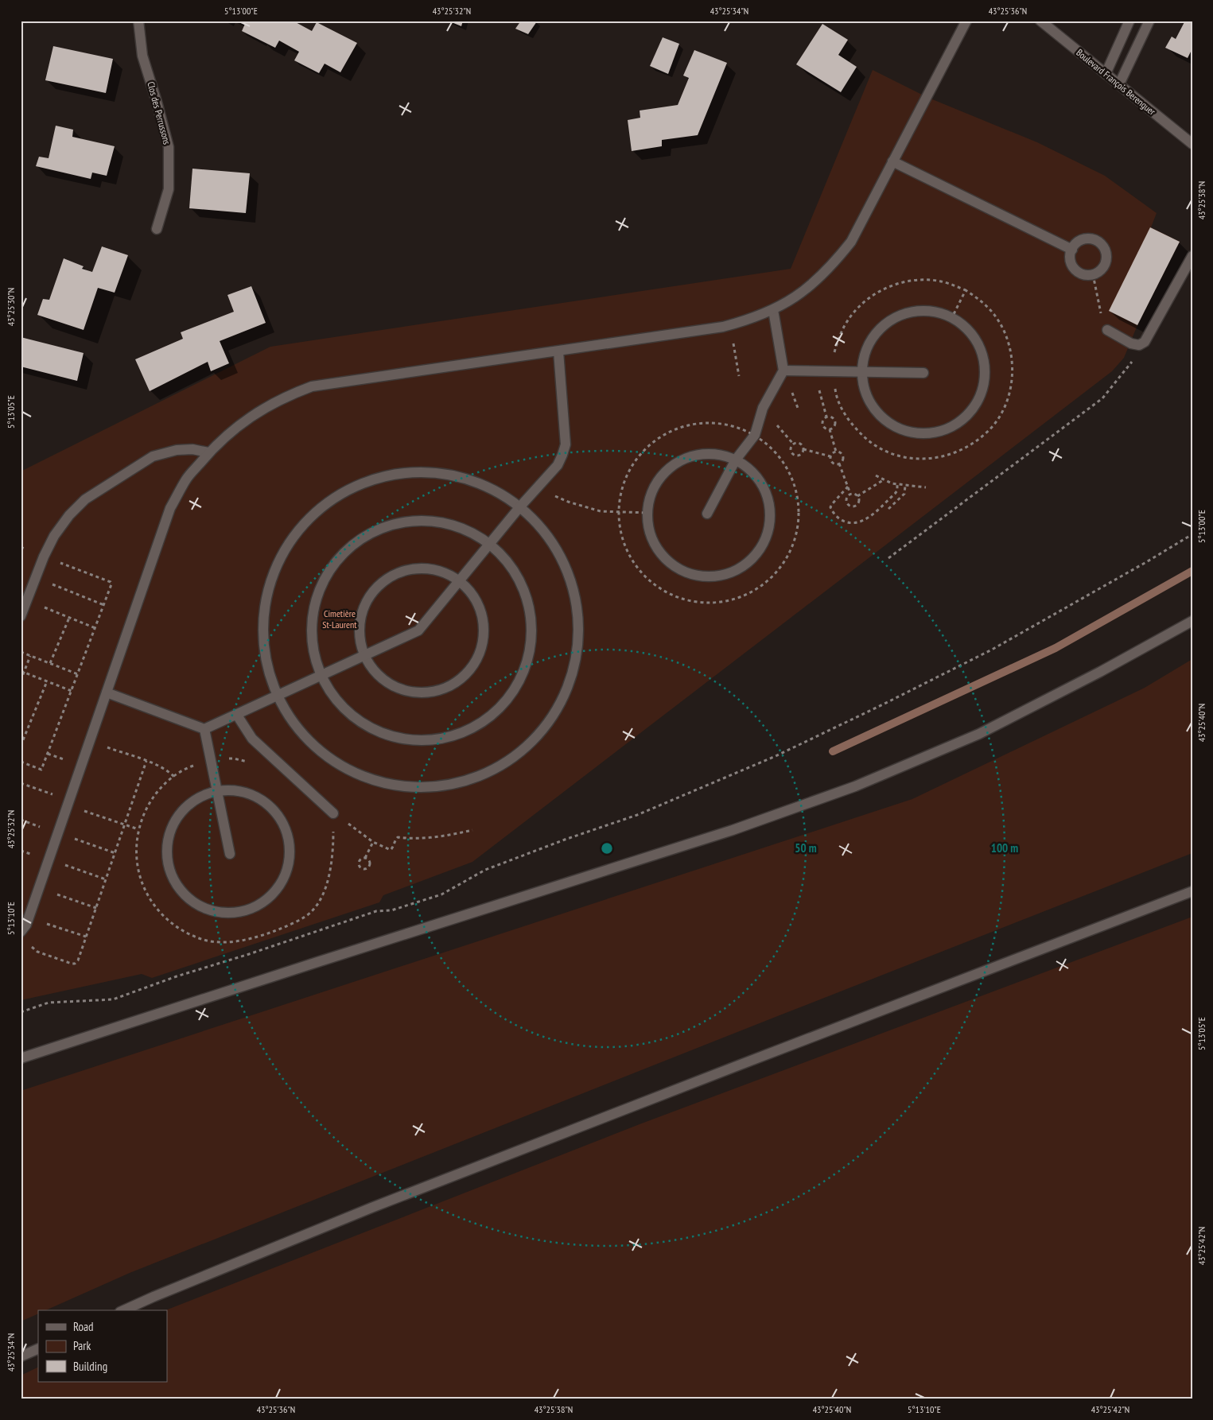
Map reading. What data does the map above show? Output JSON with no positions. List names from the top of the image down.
{
  "streets": {
    "street": ["Boulevard François Berenguer", "Clos des Perrussons"]
  },
  "parks": ["Cimetière St-Laurent"],
  "legend": ["Road", "Park", "Building"],
  "coordinates": [
    "5°13'00\"E",
    "43°25'32\"N",
    "43°25'34\"N",
    "43°25'36\"N",
    "43°25'38\"N",
    "43°25'30\"N",
    "5°13'05\"E",
    "43°25'40\"N",
    "5°13'10\"E",
    "43°25'42\"N"
  ],
  "rings": ["50 m", "100 m"]
}
